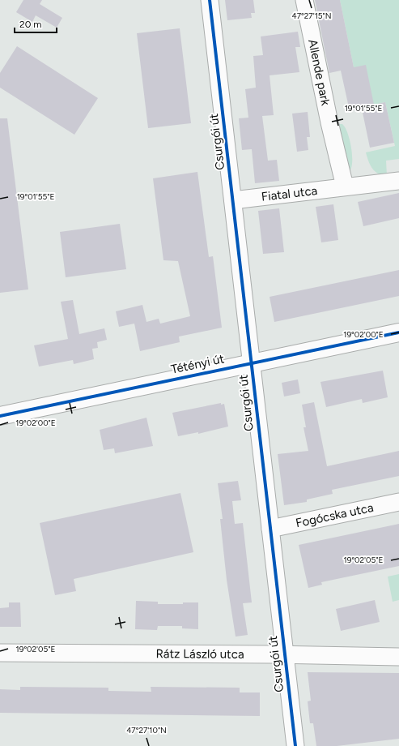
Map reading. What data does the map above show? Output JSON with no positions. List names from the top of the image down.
{
  "streets": {
    "street": [
      "Allende park",
      "Csurgói út",
      "Fiatal utca",
      "Tétényi út",
      "Fogócska utca",
      "Rátz László utca"
    ]
  },
  "crossings": [
    ["Allende park", "Fiatal utca"],
    ["Csurgói út", "Fiatal utca"],
    ["Csurgói út", "Tétényi út"],
    ["Csurgói út", "Fogócska utca"],
    ["Csurgói út", "Rátz László utca"]
  ],
  "scale_bar": "20 m",
  "coordinates": [
    "47°27'15\"N",
    "19°01'55\"E",
    "19°02'00\"E",
    "19°02'05\"E",
    "47°27'10\"N"
  ]
}
